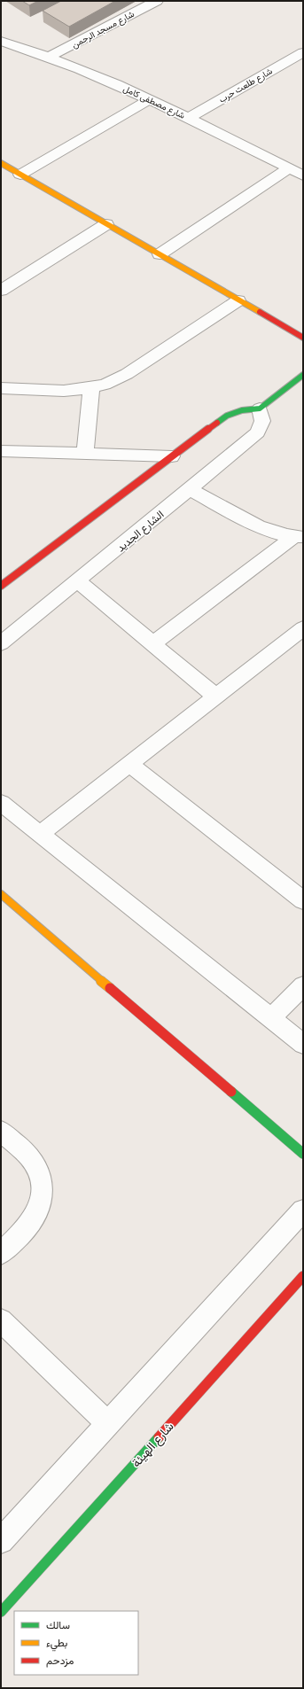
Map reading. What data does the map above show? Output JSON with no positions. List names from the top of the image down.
{
  "streets": {
    "street": [
      "شارع مسجد الرحمن",
      "شارع طلعت حرب",
      "شارع مصطفى كامل",
      "الشارع الجديد",
      "شارع الهيئة"
    ]
  },
  "crossings": [
    ["شارع مسجد الرحمن", "شارع مصطفى كامل"],
    ["شارع طلعت حرب", "شارع مصطفى كامل"]
  ],
  "legend": ["سالك", "بطيء", "مزدحم"]
}
